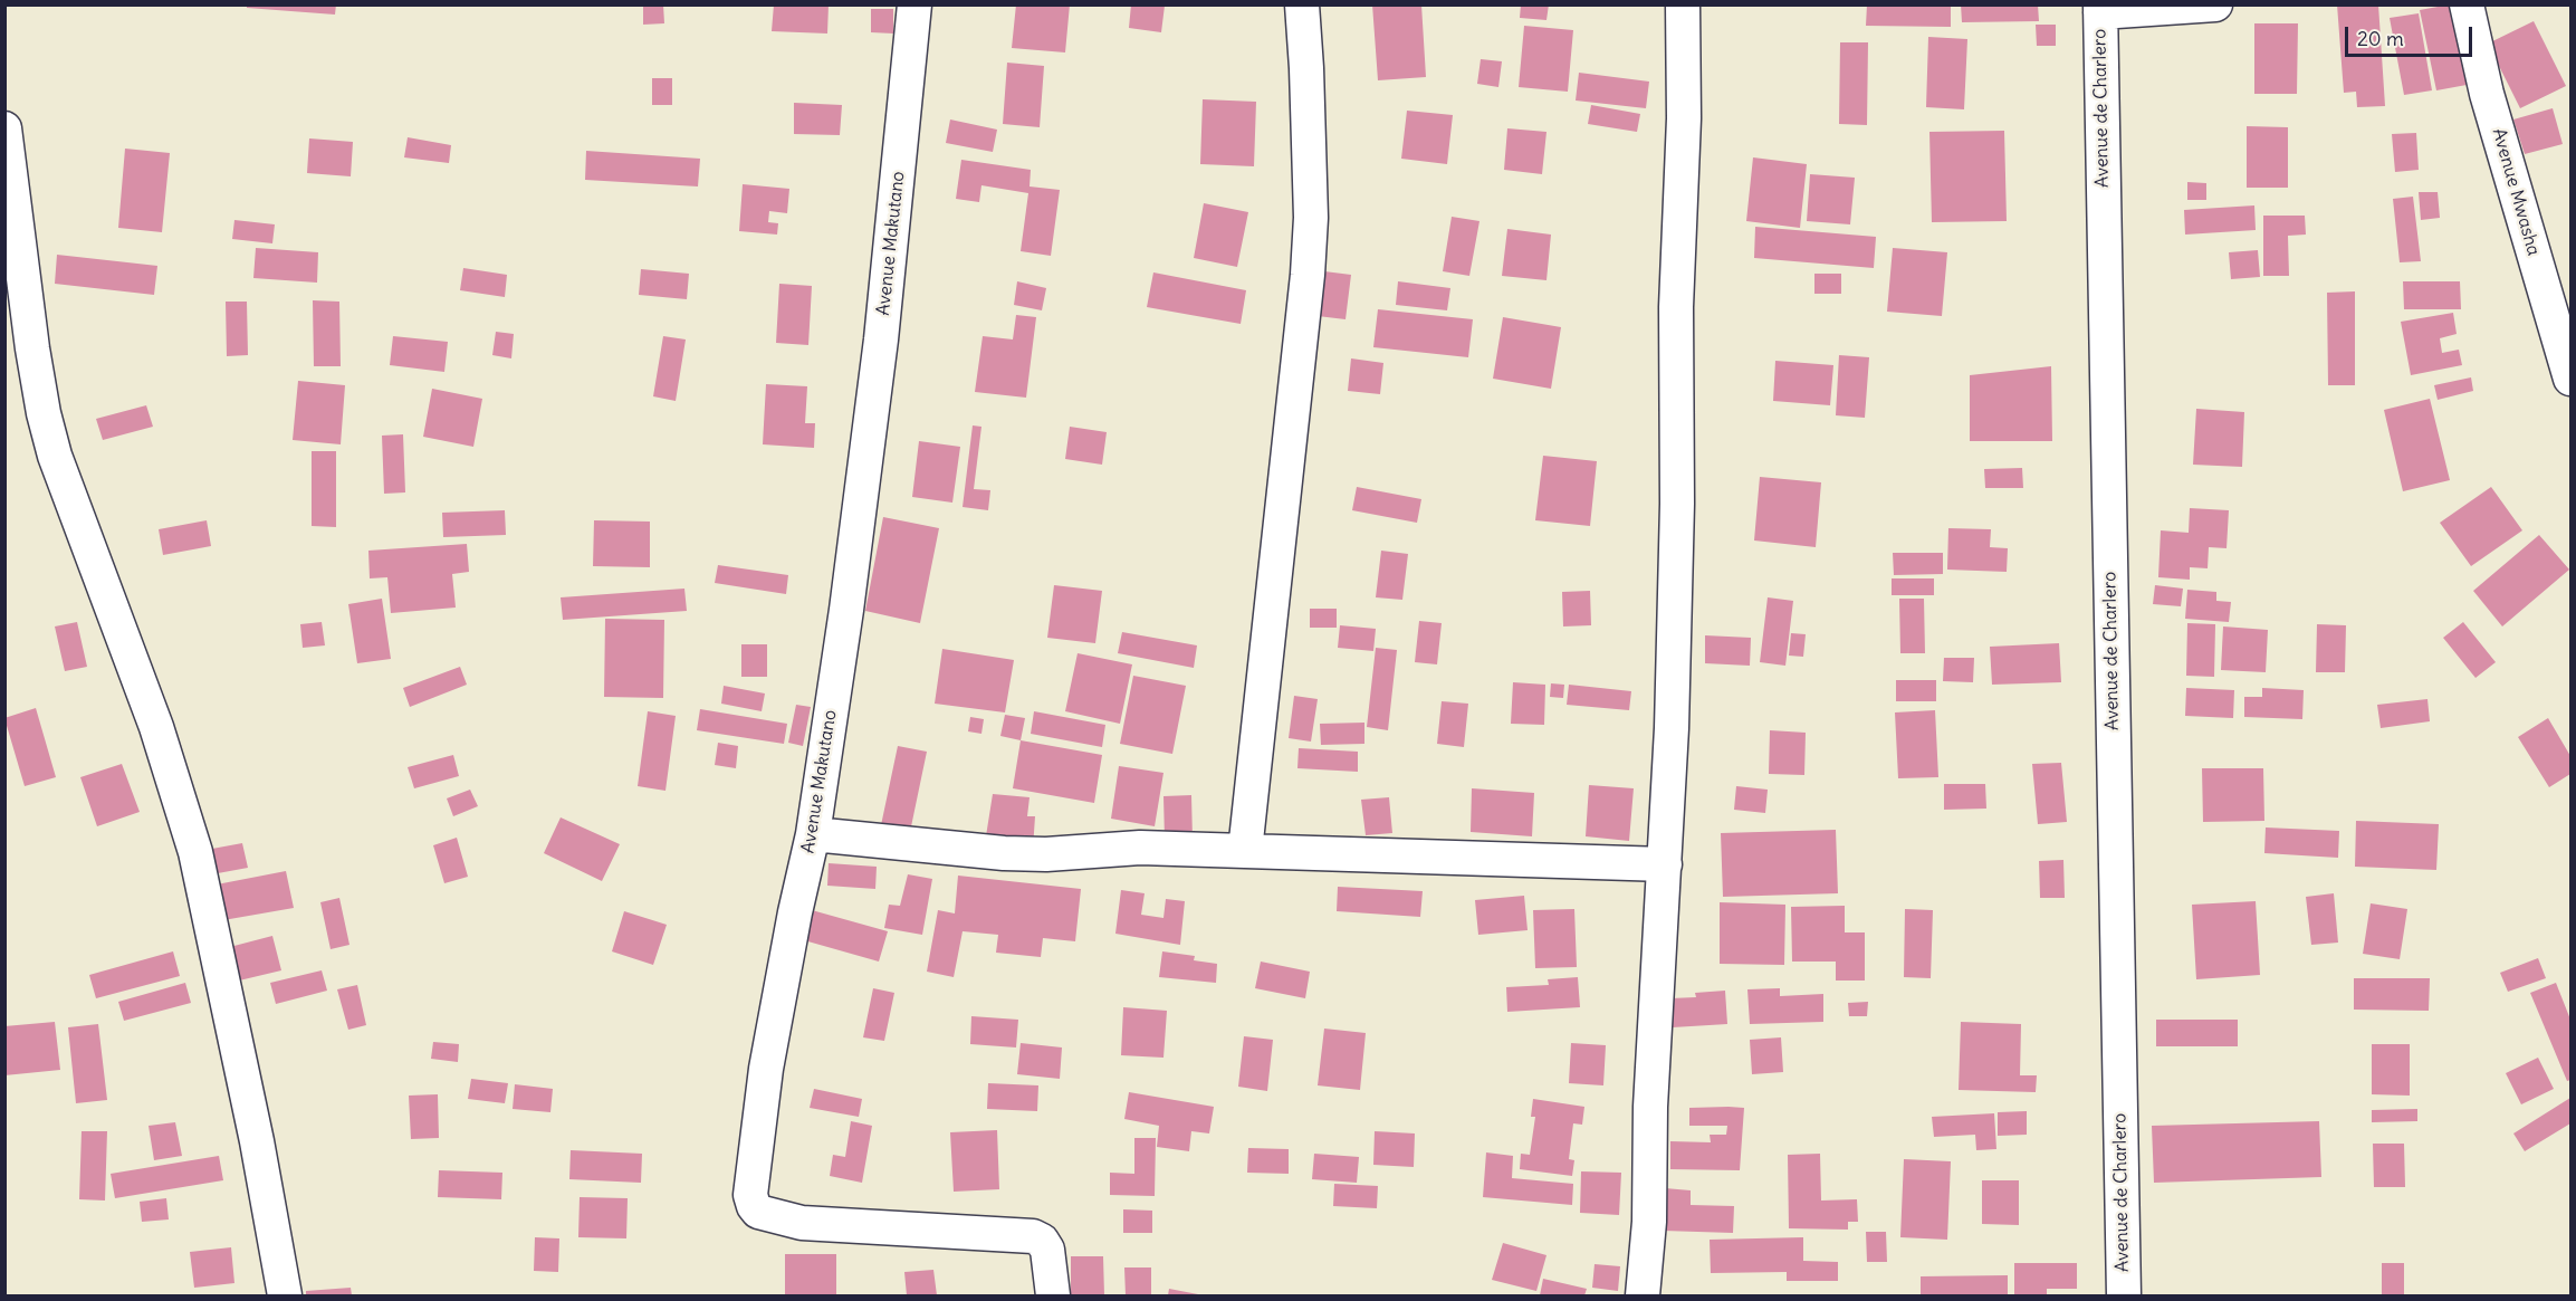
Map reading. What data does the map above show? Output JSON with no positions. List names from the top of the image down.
{
  "streets": {
    "street": ["Avenue de Charlero", "Avenue Mwasha", "Avenue Makutano"]
  },
  "scale_bar": "20 m"
}
